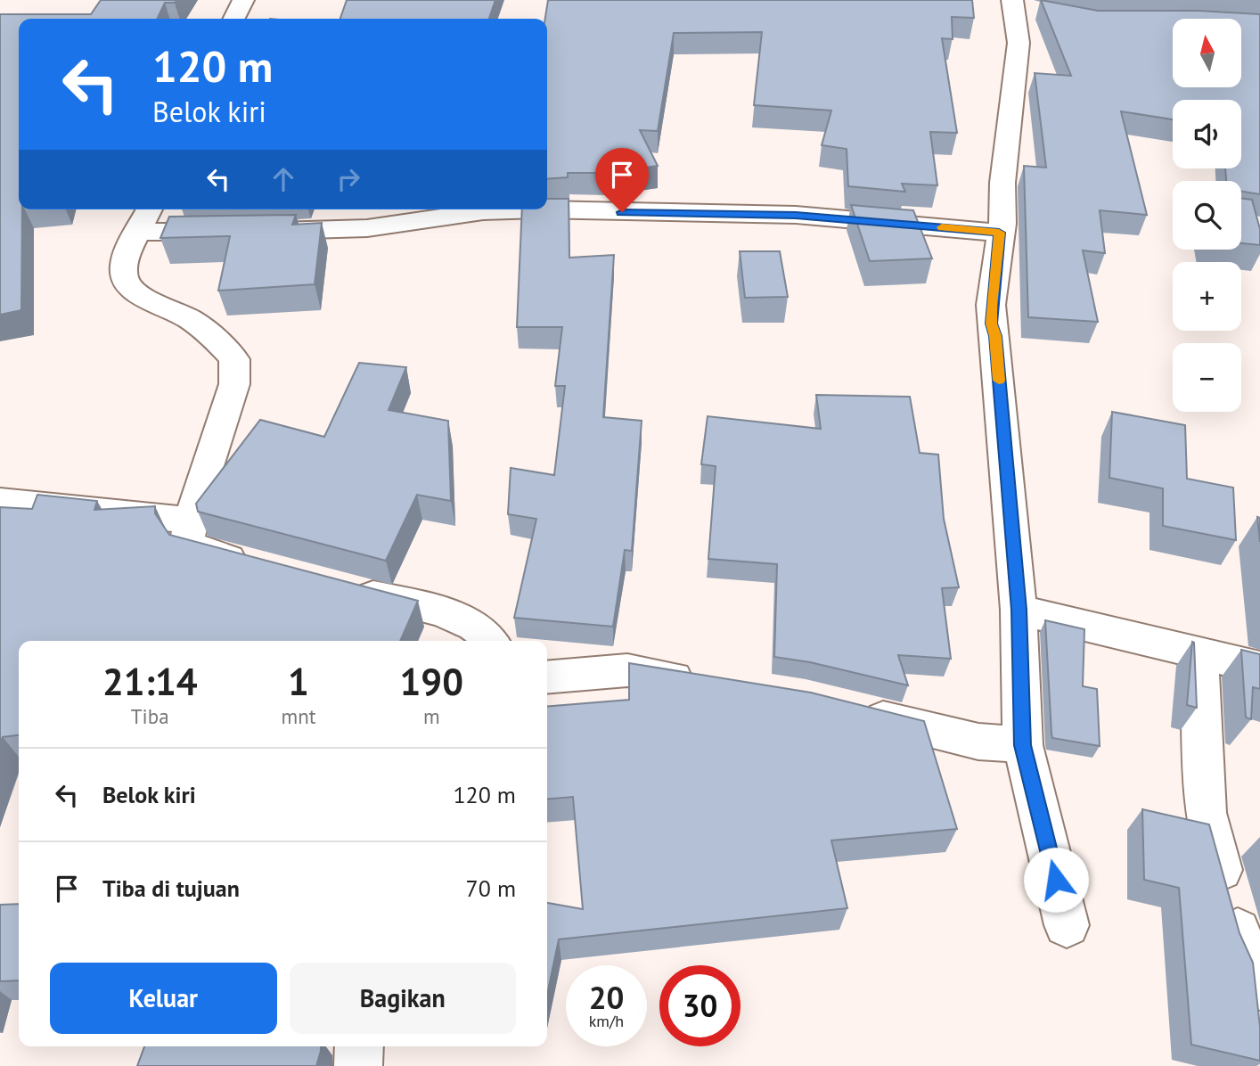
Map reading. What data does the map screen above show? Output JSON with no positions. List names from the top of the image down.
{
  "north": "top",
  "page": {
    "map_buttons": ["+", "−"],
    "turn": ["120 m", "Belok kiri"],
    "eta": [
      "21:14",
      "Tiba",
      "1",
      "mnt",
      "190",
      "m"
    ],
    "list": [
      {
        "name": "Belok kiri",
        "value": "120 m"
      },
      {
        "name": "Tiba di tujuan",
        "value": "70 m"
      }
    ],
    "buttons": ["Keluar", "Bagikan"],
    "speed": "20 km/h",
    "limit": "30"
  }
}
